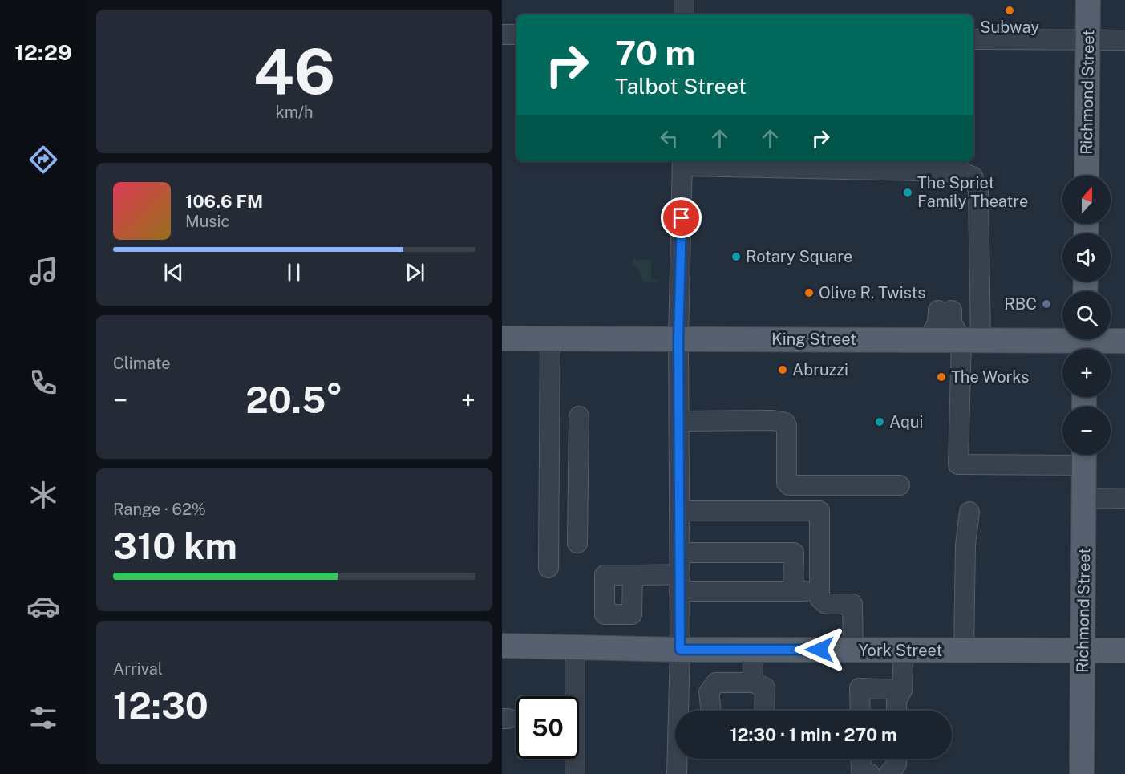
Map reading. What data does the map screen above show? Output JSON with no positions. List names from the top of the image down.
{
  "streets": {
    "main road": ["Richmond Street", "King Street", "York Street"]
  },
  "crossings": [
    ["Richmond Street", "York Street"]
  ],
  "places": [
    "Subway",
    "The Spriet Family Theatre",
    "Rotary Square",
    "Olive R. Twists",
    "RBC",
    "Abruzzi",
    "The Works",
    "Aqui"
  ],
  "north": "top",
  "page": {
    "tabs": "12:29",
    "tile": [
      ["46", "km/h"],
      "Climate",
      ["Range · 62%", "310 km"],
      ["Arrival", "12:30"]
    ],
    "turn": ["70 m", "Talbot Street"],
    "map_buttons": ["+", "−"],
    "song": ["106.6 FM", "Music"],
    "heat": ["−", "20.5°", "+"],
    "limit": "50",
    "trip": "12:30 · 1 min · 270 m"
  }
}
